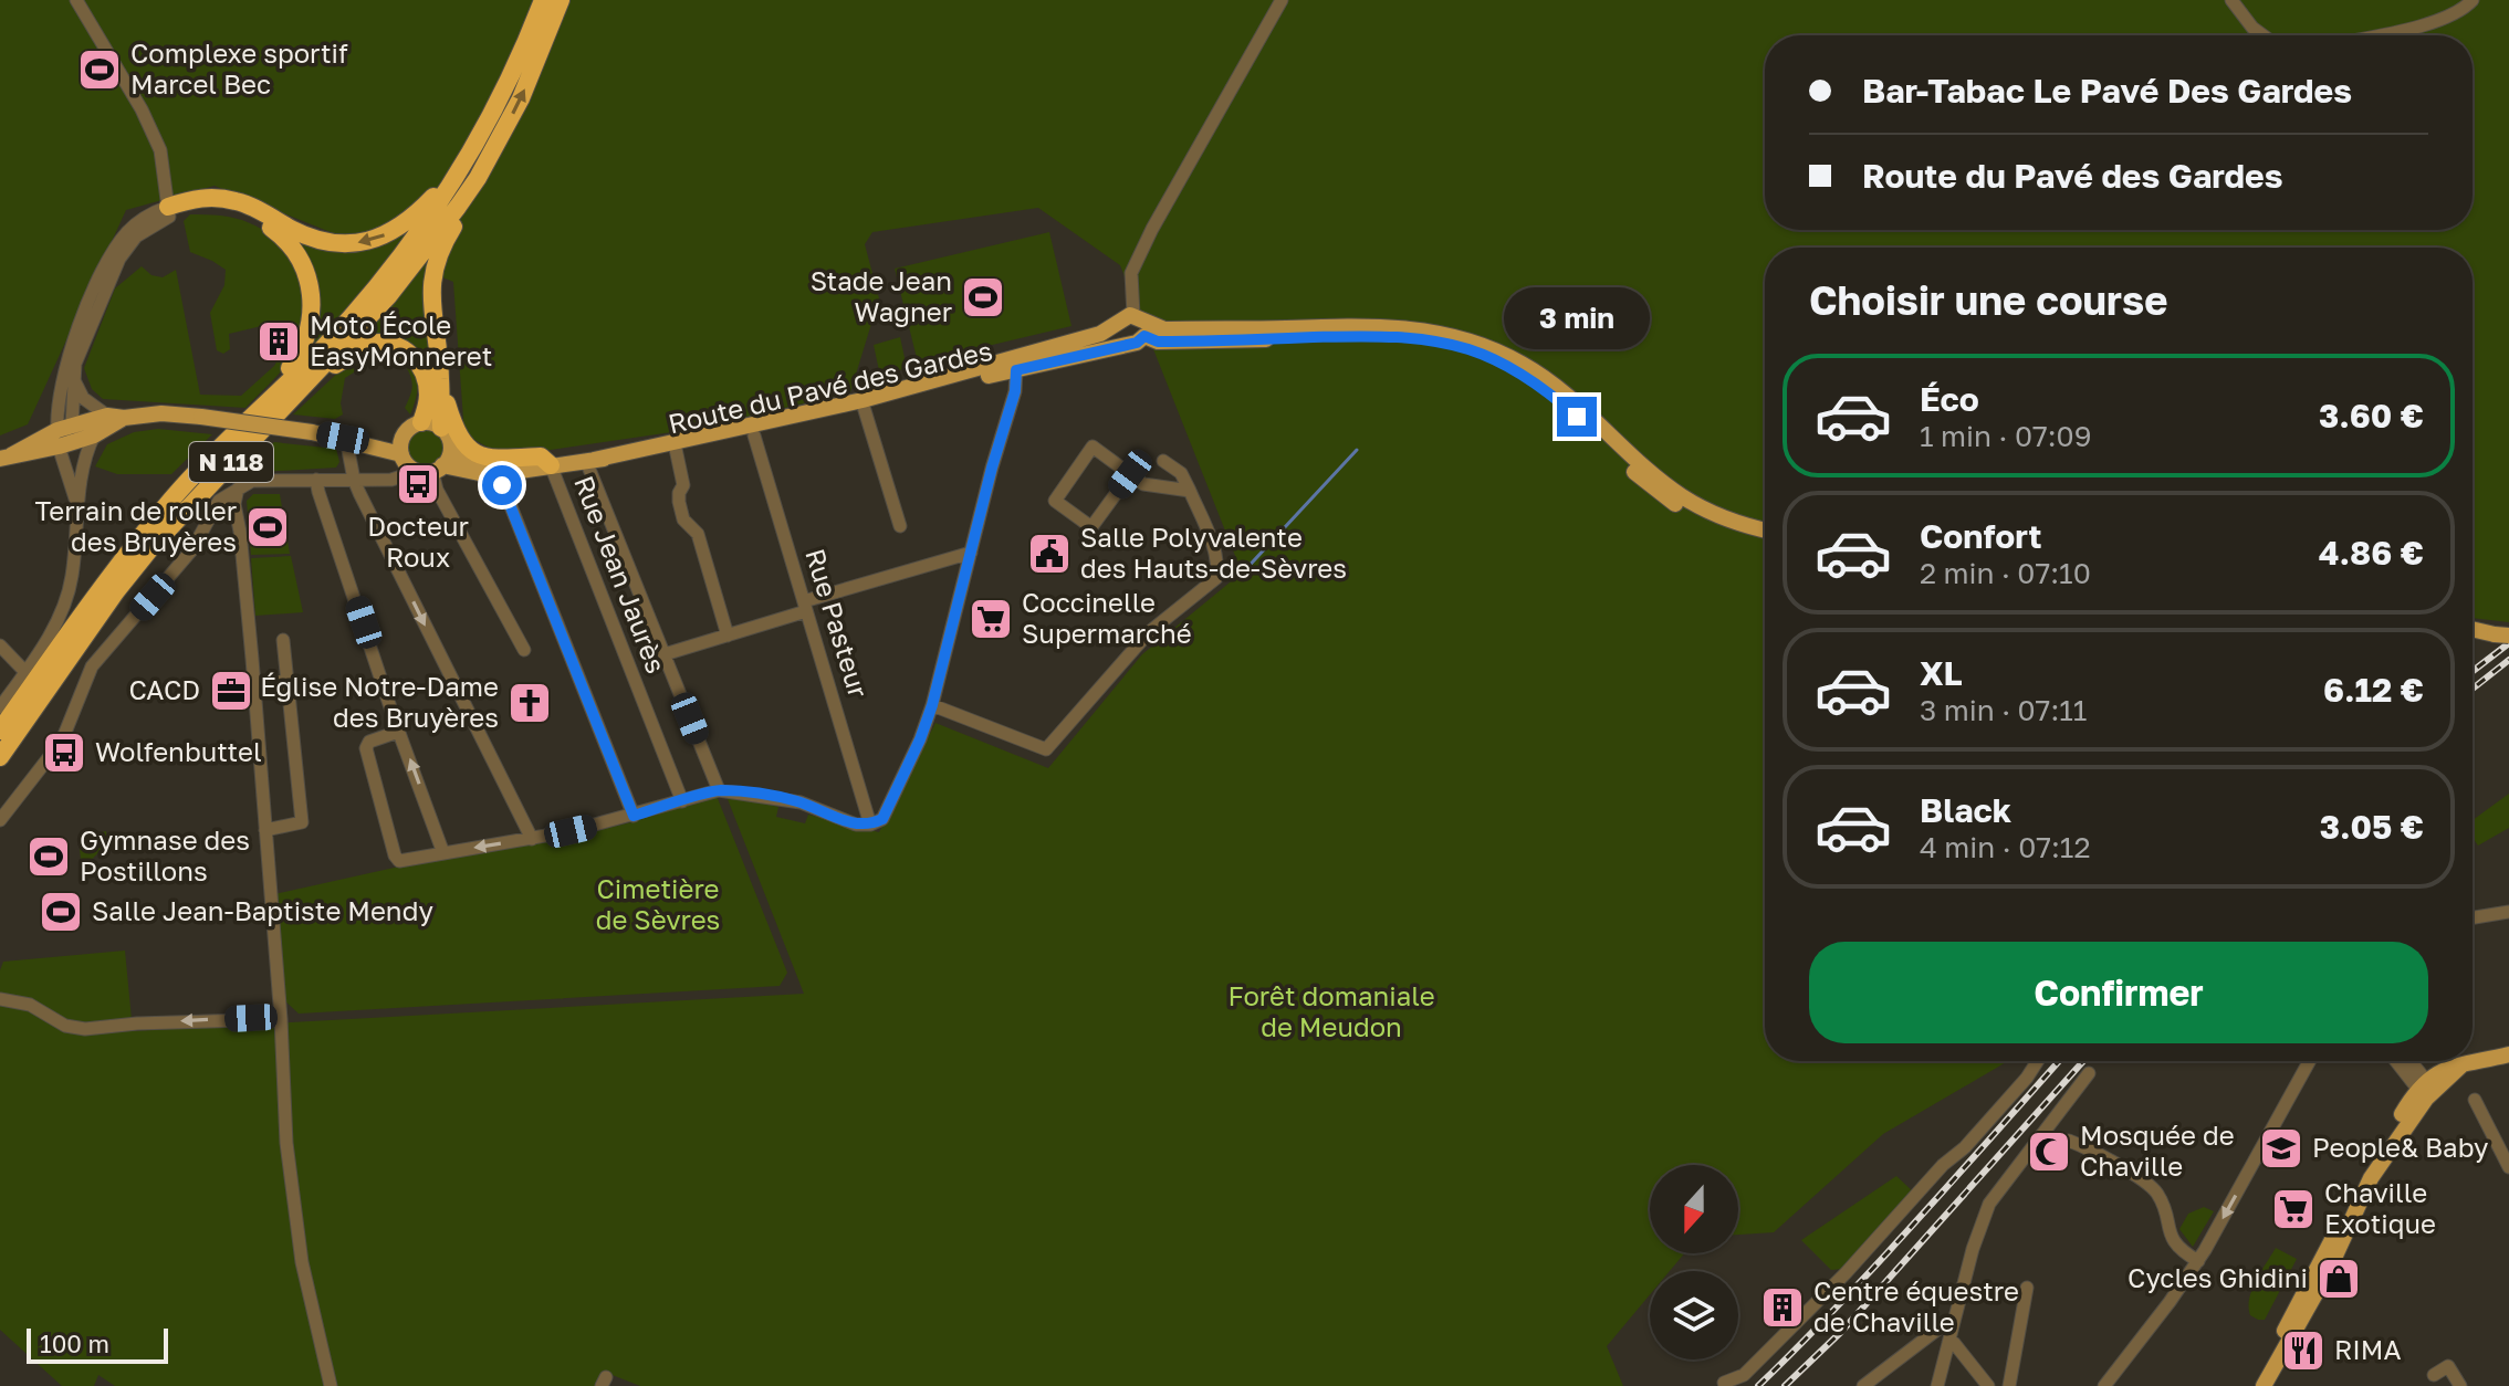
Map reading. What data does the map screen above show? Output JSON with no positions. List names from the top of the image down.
{
  "streets": {
    "highway": ["N 118"],
    "main road": ["Route du Pavé des Gardes"],
    "street": ["Rue Jean Jaurès", "Rue Pasteur"]
  },
  "crossings": [
    ["Route du Pavé des Gardes", "Rue Jean Jaurès"],
    ["Route du Pavé des Gardes", "Rue Pasteur"]
  ],
  "parks": ["Cimetière de Sèvres", "Forêt domaniale de Meudon"],
  "places": {
    "sports": [
      "Complexe sportif Marcel Bec",
      "Stade Jean Wagner",
      "Terrain de roller des Bruyères",
      "Gymnase des Postillons",
      "Salle Jean-Baptiste Mendy"
    ],
    "building": ["Moto École EasyMonneret", "Centre équestre de Chaville"],
    "bus stop": ["Docteur Roux", "Wolfenbuttel"],
    "public building": ["Salle Polyvalente des Hauts-de-Sèvres"],
    "supermarket": ["Coccinelle Supermarché", "Chaville Exotique"],
    "office": ["CACD"],
    "church": ["Église Notre-Dame des Bruyères"],
    "school or university": ["People& Baby"],
    "mosque": ["Mosquée de Chaville"],
    "shop": ["Cycles Ghidini"],
    "restaurant": ["RIMA"]
  },
  "scale_bar": "100 m",
  "north": "bottom",
  "page": {
    "banner": ["Bar-Tabac Le Pavé Des Gardes", "Route du Pavé des Gardes"],
    "heading": "Choisir une course",
    "bubble": "3 min",
    "list": [
      {
        "name": "Éco",
        "note": "1 min · 07:09",
        "value": "3.60 €"
      },
      {
        "name": "Confort",
        "note": "2 min · 07:10",
        "value": "4.86 €"
      },
      {
        "name": "XL",
        "note": "3 min · 07:11",
        "value": "6.12 €"
      },
      {
        "name": "Black",
        "note": "4 min · 07:12",
        "value": "3.05 €"
      }
    ],
    "buttons": "Confirmer",
    "scale": "100 m"
  }
}
